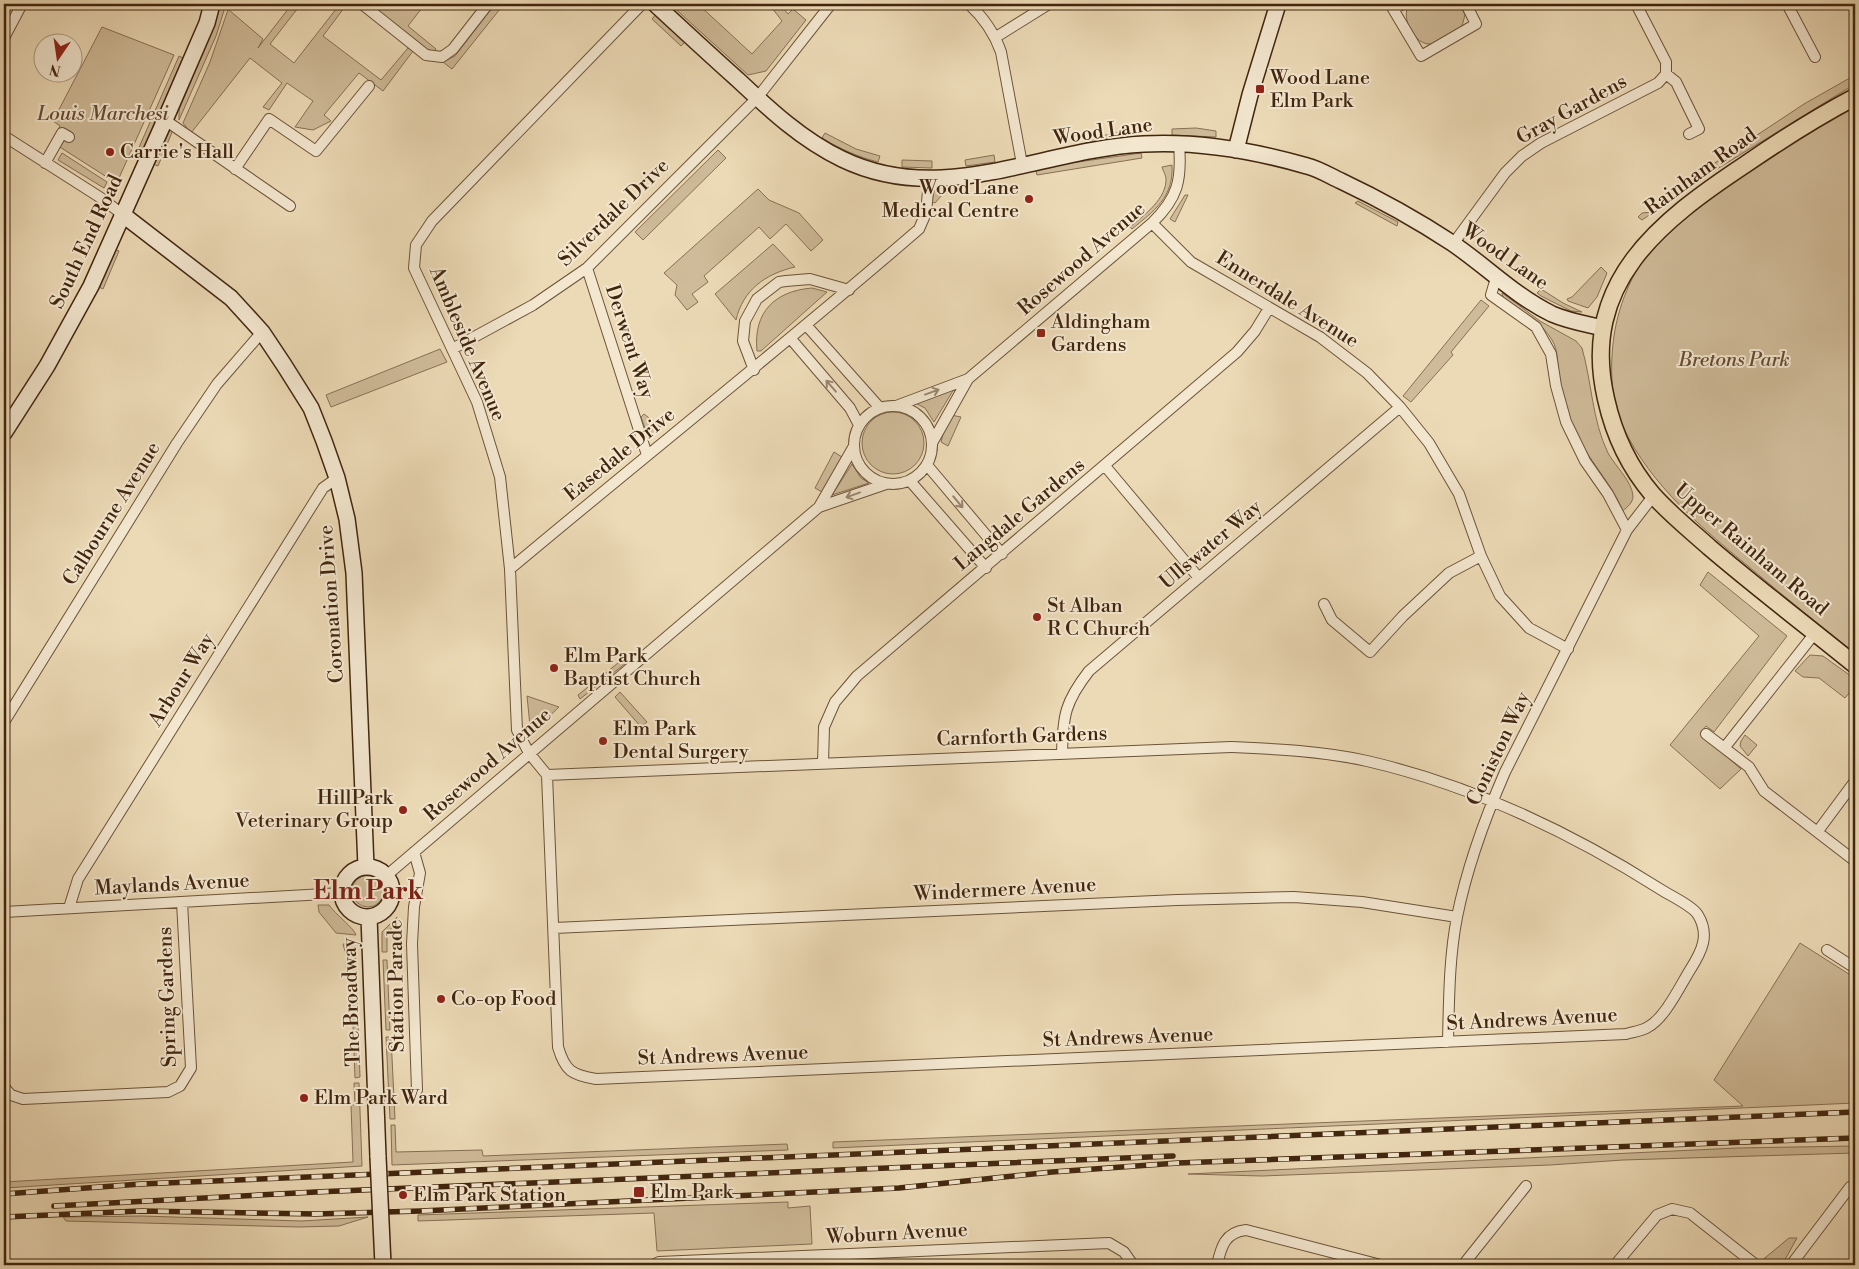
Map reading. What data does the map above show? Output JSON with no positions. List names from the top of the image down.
{
  "streets": {
    "main road": ["Rainham Road", "Upper Rainham Road"],
    "street": [
      "Gray Gardens",
      "Wood Lane",
      "Silverdale Drive",
      "South End Road",
      "Rosewood Avenue",
      "Ennerdale Avenue",
      "Derwent Way",
      "Ambleside Avenue",
      "Easedale Drive",
      "Calbourne Avenue",
      "Langdale Gardens",
      "Ullswater Way",
      "Coronation Drive",
      "Arbour Way",
      "Carnforth Gardens",
      "Coniston Way",
      "Maylands Avenue",
      "Windermere Avenue",
      "Station Parade",
      "Spring Gardens",
      "The Broadway",
      "St Andrews Avenue",
      "Woburn Avenue"
    ]
  },
  "crossings": [
    ["Gray Gardens", "Wood Lane"],
    ["Wood Lane", "Rainham Road"],
    ["Wood Lane", "Silverdale Drive"],
    ["Wood Lane", "Rosewood Avenue"],
    ["Wood Lane", "Easedale Drive"],
    ["Rainham Road", "Upper Rainham Road"],
    ["Silverdale Drive", "Derwent Way"],
    ["Silverdale Drive", "Ambleside Avenue"],
    ["South End Road", "Coronation Drive"],
    ["Rosewood Avenue", "Ennerdale Avenue"],
    ["Rosewood Avenue", "Ambleside Avenue"],
    ["Rosewood Avenue", "Coronation Drive"],
    ["Rosewood Avenue", "Maylands Avenue"],
    ["Rosewood Avenue", "Station Parade"],
    ["Rosewood Avenue", "The Broadway"],
    ["Ennerdale Avenue", "Langdale Gardens"],
    ["Ennerdale Avenue", "Ullswater Way"],
    ["Ennerdale Avenue", "Coniston Way"],
    ["Derwent Way", "Easedale Drive"],
    ["Ambleside Avenue", "Easedale Drive"],
    ["Calbourne Avenue", "Coronation Drive"],
    ["Langdale Gardens", "Carnforth Gardens"],
    ["Ullswater Way", "Carnforth Gardens"],
    ["Upper Rainham Road", "Coniston Way"],
    ["Coronation Drive", "Arbour Way"],
    ["Coronation Drive", "Maylands Avenue"],
    ["Coronation Drive", "The Broadway"],
    ["Arbour Way", "Maylands Avenue"],
    ["Carnforth Gardens", "Coniston Way"],
    ["Carnforth Gardens", "St Andrews Avenue"],
    ["Coniston Way", "Windermere Avenue"],
    ["Coniston Way", "St Andrews Avenue"],
    ["Maylands Avenue", "Spring Gardens"],
    ["Maylands Avenue", "The Broadway"],
    ["Windermere Avenue", "St Andrews Avenue"]
  ],
  "districts": ["Elm Park"],
  "parks": ["Louis Marchesi", "Bretons Park"],
  "places": {
    "transit": ["Wood Lane Elm Park", "Aldingham Gardens", "Elm Park"],
    "other": [
      "Carrie's Hall",
      "Wood Lane Medical Centre",
      "St Alban R C Church",
      "Elm Park Baptist Church",
      "Elm Park Dental Surgery",
      "HillPark Veterinary Group",
      "Co-op Food",
      "Elm Park Ward",
      "Elm Park Station"
    ]
  },
  "north": "bottom"
}
